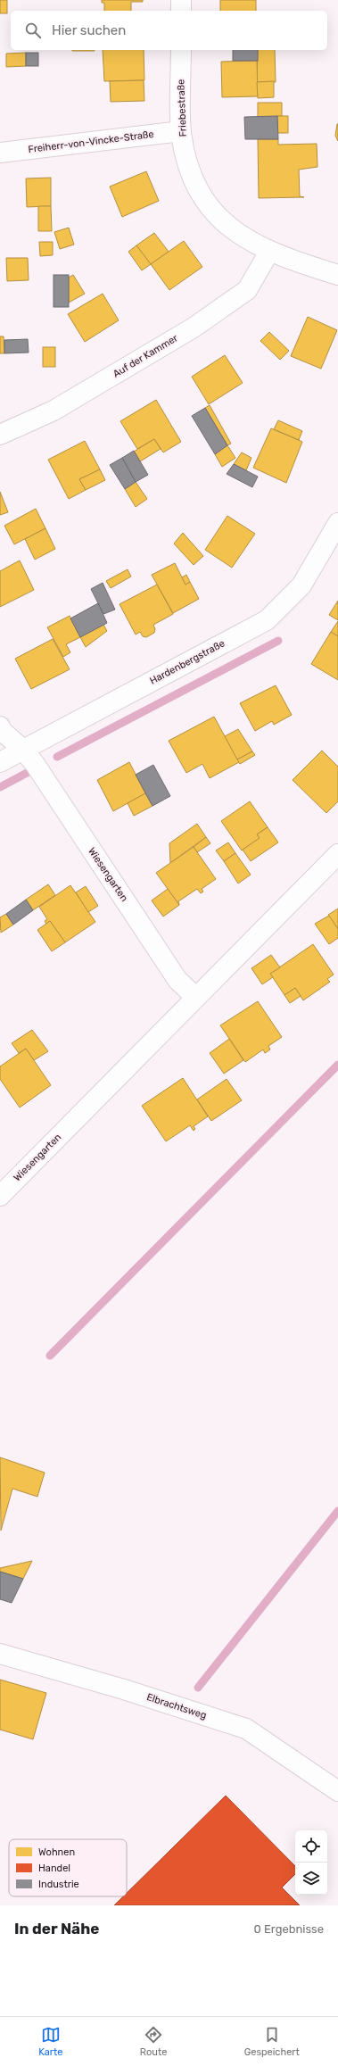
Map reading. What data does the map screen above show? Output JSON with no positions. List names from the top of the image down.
{
  "streets": {
    "street": [
      "Friebestraße",
      "Freiherr-von-Vincke-Straße",
      "Auf der Kammer",
      "Hardenbergstraße",
      "Wiesengarten",
      "Elbrachtsweg"
    ]
  },
  "crossings": [
    ["Friebestraße", "Freiherr-von-Vincke-Straße"],
    ["Friebestraße", "Auf der Kammer"],
    ["Hardenbergstraße", "Wiesengarten"]
  ],
  "legend": ["Wohnen", "Handel", "Industrie"],
  "page": {
    "search": "Hier suchen",
    "heading": ["In der Nähe", "0 Ergebnisse"],
    "nav": ["Karte", "Route", "Gespeichert"]
  }
}
